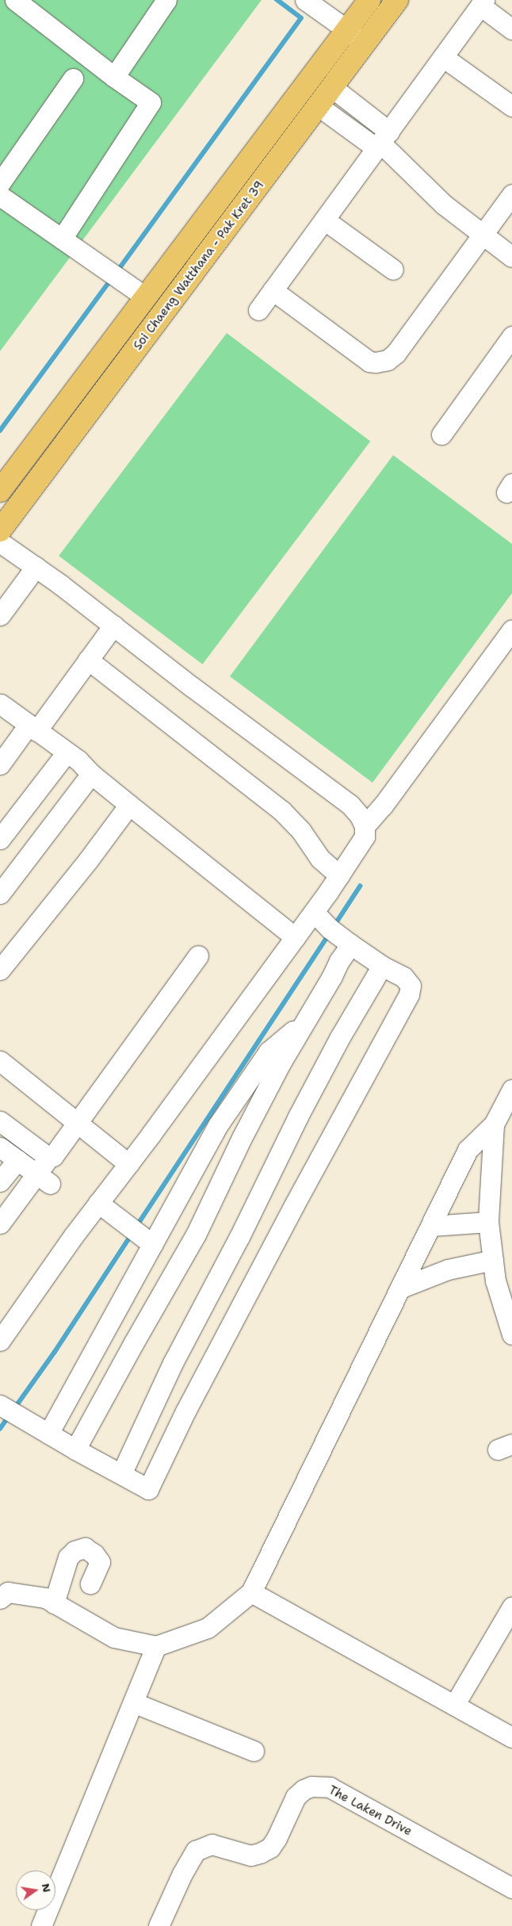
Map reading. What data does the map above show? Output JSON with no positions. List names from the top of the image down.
{
  "streets": {
    "main road": ["Soi Chaeng Watthana - Pak Kret 39"],
    "street": ["The Laken Drive"]
  },
  "north": "right"
}
